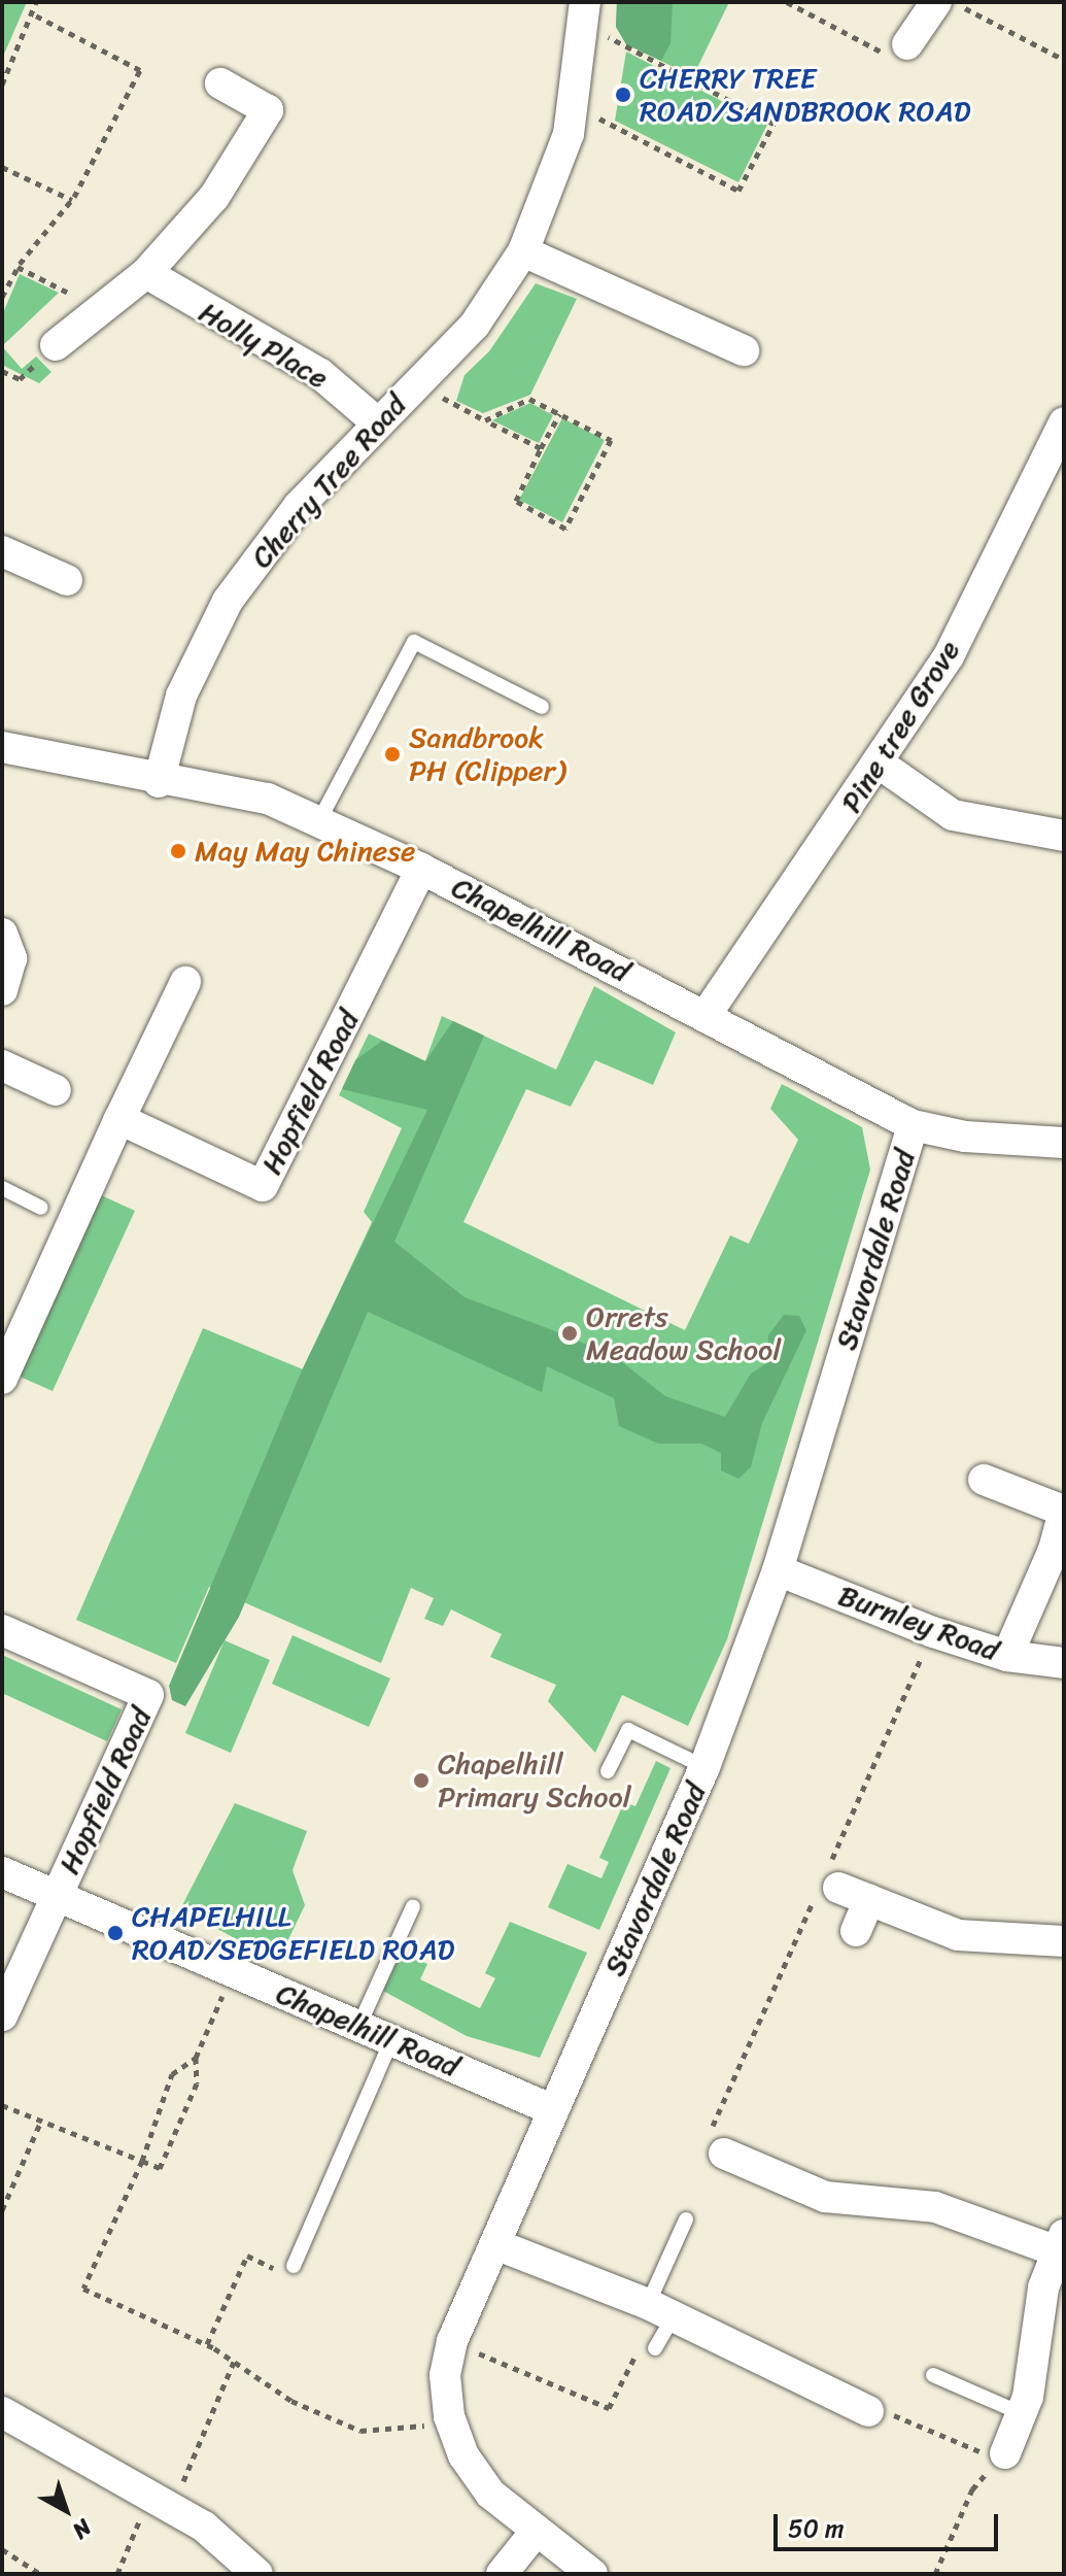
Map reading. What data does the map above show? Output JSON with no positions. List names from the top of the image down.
{
  "streets": {
    "street": [
      "Holly Place",
      "Cherry Tree Road",
      "Pine tree Grove",
      "Chapelhill Road",
      "Hopfield Road",
      "Stavordale Road",
      "Burnley Road"
    ]
  },
  "crossings": [
    ["Holly Place", "Cherry Tree Road"],
    ["Cherry Tree Road", "Chapelhill Road"],
    ["Pine tree Grove", "Chapelhill Road"],
    ["Chapelhill Road", "Hopfield Road"],
    ["Chapelhill Road", "Stavordale Road"],
    ["Stavordale Road", "Burnley Road"]
  ],
  "places": [
    "CHERRY TREE ROAD/SANDBROOK ROAD",
    "Sandbrook PH (Clipper)",
    "May May Chinese",
    "Orrets Meadow School",
    "Chapelhill Primary School",
    "CHAPELHILL ROAD/SEDGEFIELD ROAD"
  ],
  "scale_bar": "50 m",
  "north": "bottom right"
}
